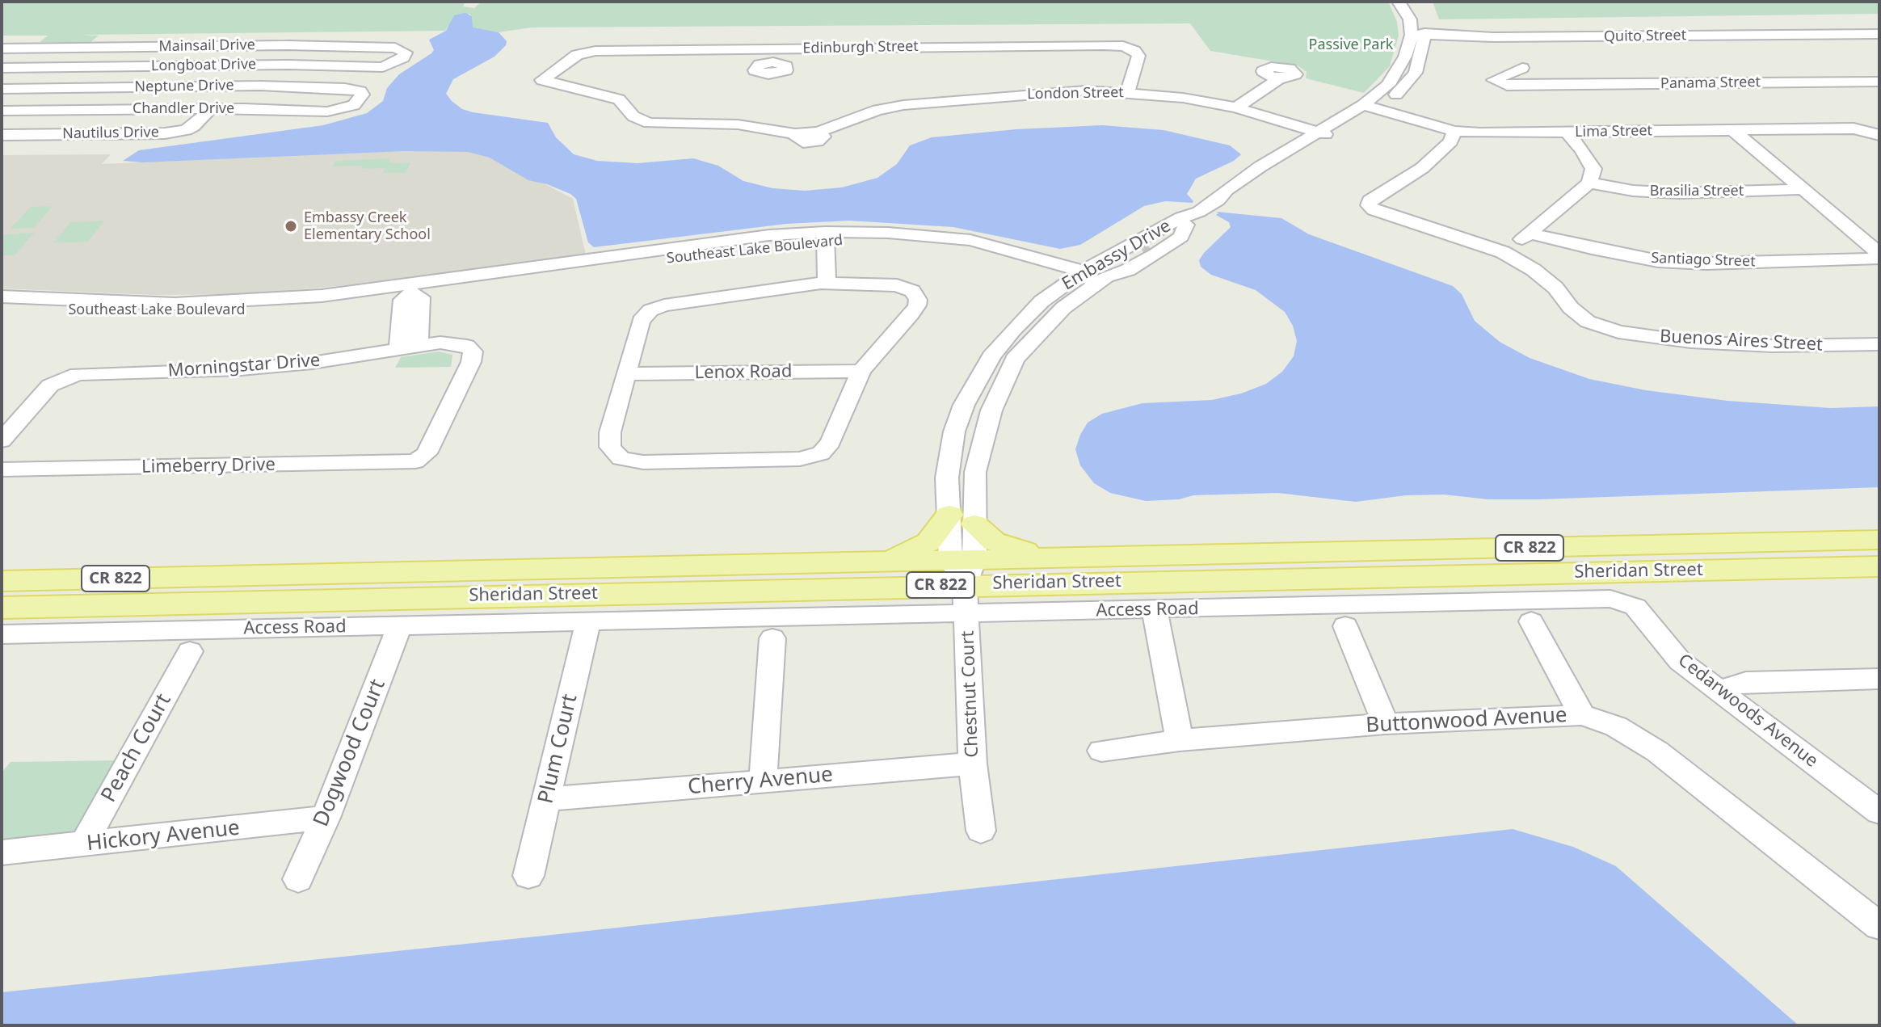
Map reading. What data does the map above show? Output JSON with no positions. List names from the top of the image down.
{
  "streets": {
    "main road": ["CR 822", "Sheridan Street"],
    "street": [
      "Quito Street",
      "Mainsail Drive",
      "Edinburgh Street",
      "Longboat Drive",
      "Panama Street",
      "Neptune Drive",
      "London Street",
      "Chandler Drive",
      "Lima Street",
      "Nautilus Drive",
      "Brasilia Street",
      "Southeast Lake Boulevard",
      "Embassy Drive",
      "Santiago Street",
      "Buenos Aires Street",
      "Morningstar Drive",
      "Lenox Road",
      "Limeberry Drive",
      "Access Road",
      "Chestnut Court",
      "Cedarwoods Avenue",
      "Buttonwood Avenue",
      "Peach Court",
      "Plum Court",
      "Dogwood Court",
      "Cherry Avenue",
      "Hickory Avenue"
    ]
  },
  "crossings": [
    ["Quito Street", "Embassy Drive"],
    ["Mainsail Drive", "Longboat Drive"],
    ["Edinburgh Street", "London Street"],
    ["Neptune Drive", "Chandler Drive"],
    ["London Street", "Embassy Drive"],
    ["Chandler Drive", "Nautilus Drive"],
    ["Lima Street", "Embassy Drive"],
    ["Lima Street", "Buenos Aires Street"],
    ["Southeast Lake Boulevard", "Embassy Drive"],
    ["Embassy Drive", "Sheridan Street"],
    ["Embassy Drive", "Access Road"],
    ["Embassy Drive", "Chestnut Court"],
    ["Morningstar Drive", "Limeberry Drive"],
    ["Sheridan Street", "Access Road"],
    ["Sheridan Street", "Chestnut Court"],
    ["Access Road", "Chestnut Court"],
    ["Access Road", "Cedarwoods Avenue"],
    ["Access Road", "Plum Court"],
    ["Access Road", "Dogwood Court"],
    ["Chestnut Court", "Cherry Avenue"],
    ["Peach Court", "Hickory Avenue"],
    ["Plum Court", "Cherry Avenue"],
    ["Dogwood Court", "Hickory Avenue"]
  ],
  "parks": ["Passive Park"],
  "places": ["Embassy Creek Elementary School"]
}
